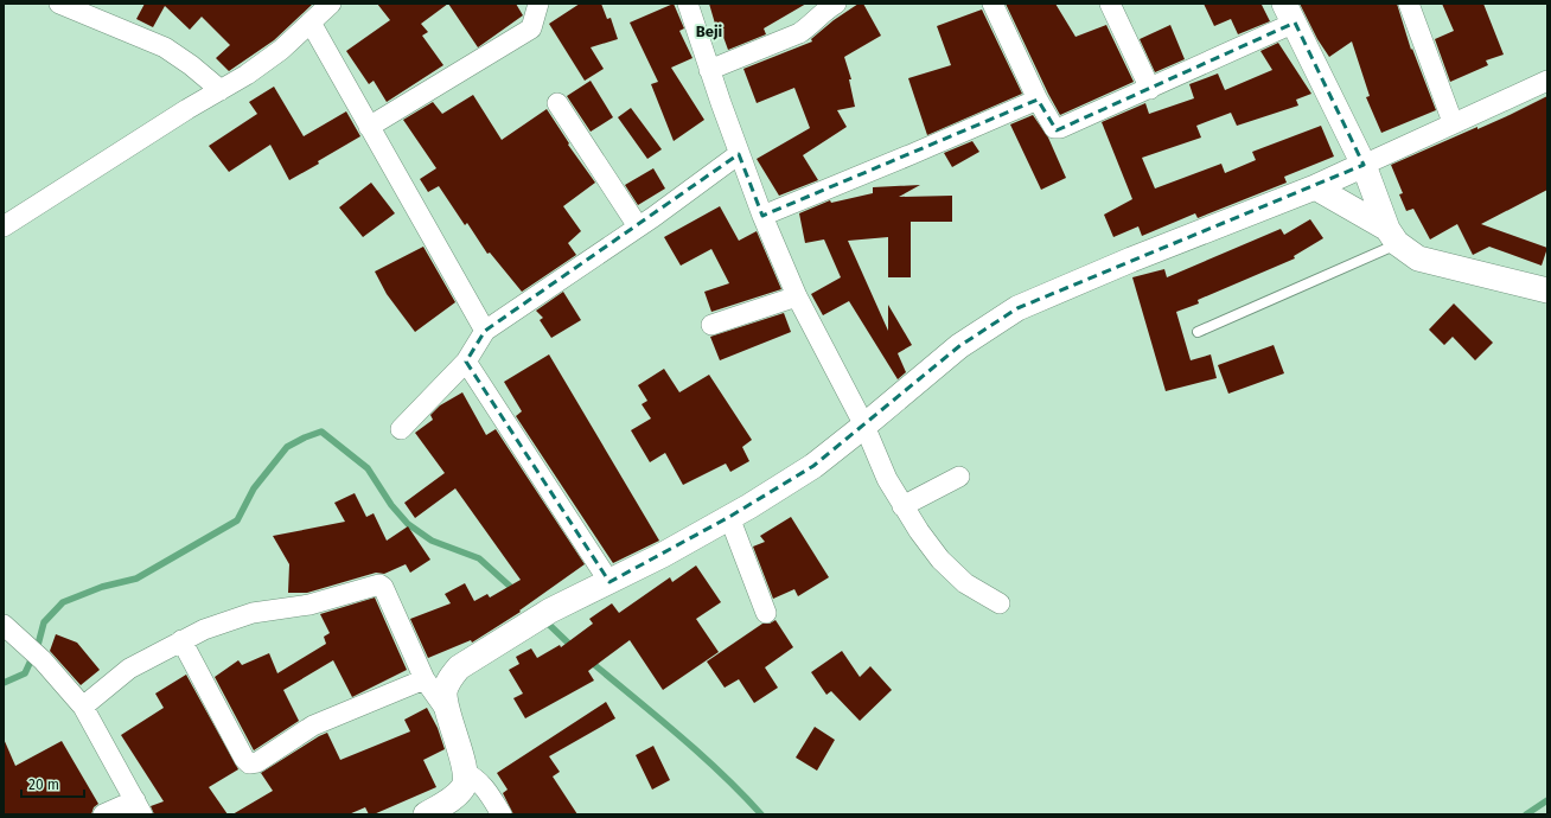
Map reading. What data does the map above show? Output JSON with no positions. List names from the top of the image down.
{
  "districts": ["Beji"],
  "scale_bar": "20 m"
}
